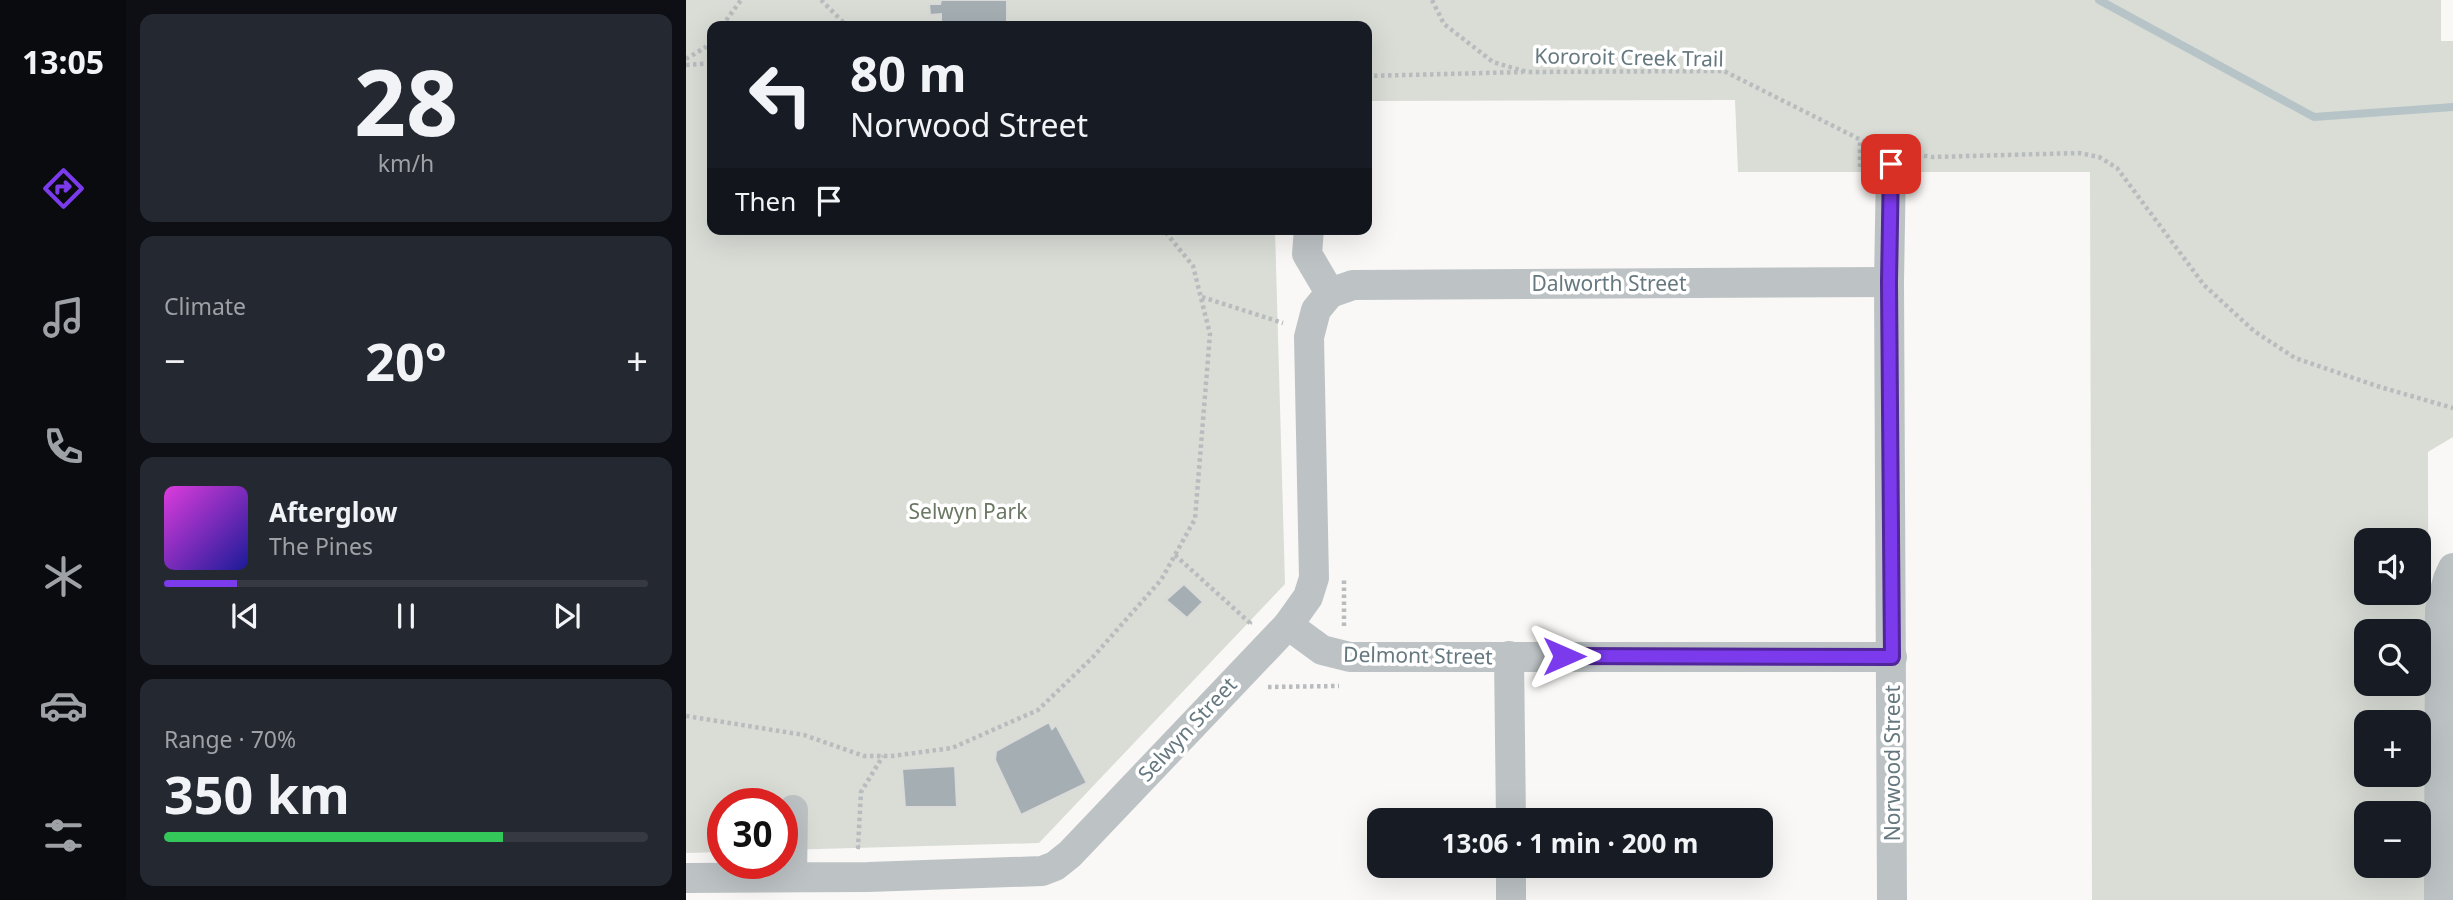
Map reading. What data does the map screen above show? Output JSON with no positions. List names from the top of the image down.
{
  "streets": {
    "street": [
      "Dalworth Street",
      "Delmont Street",
      "Selwyn Street",
      "Norwood Street"
    ],
    "path": ["Kororoit Creek Trail"]
  },
  "crossings": [
    ["Kororoit Creek Trail", "Norwood Street"],
    ["Dalworth Street", "Selwyn Street"],
    ["Dalworth Street", "Norwood Street"],
    ["Delmont Street", "Selwyn Street"],
    ["Delmont Street", "Norwood Street"]
  ],
  "parks": ["Selwyn Park"],
  "page": {
    "tabs": "13:05",
    "tile": [
      ["28", "km/h"],
      "Climate",
      ["Range · 70%", "350 km"]
    ],
    "turn": ["80 m", "Norwood Street"],
    "then": "Then",
    "heat": ["−", "20°", "+"],
    "song": ["Afterglow", "The Pines"],
    "map_buttons": ["+", "−"],
    "limit": "30",
    "trip": "13:06 · 1 min · 200 m"
  }
}
